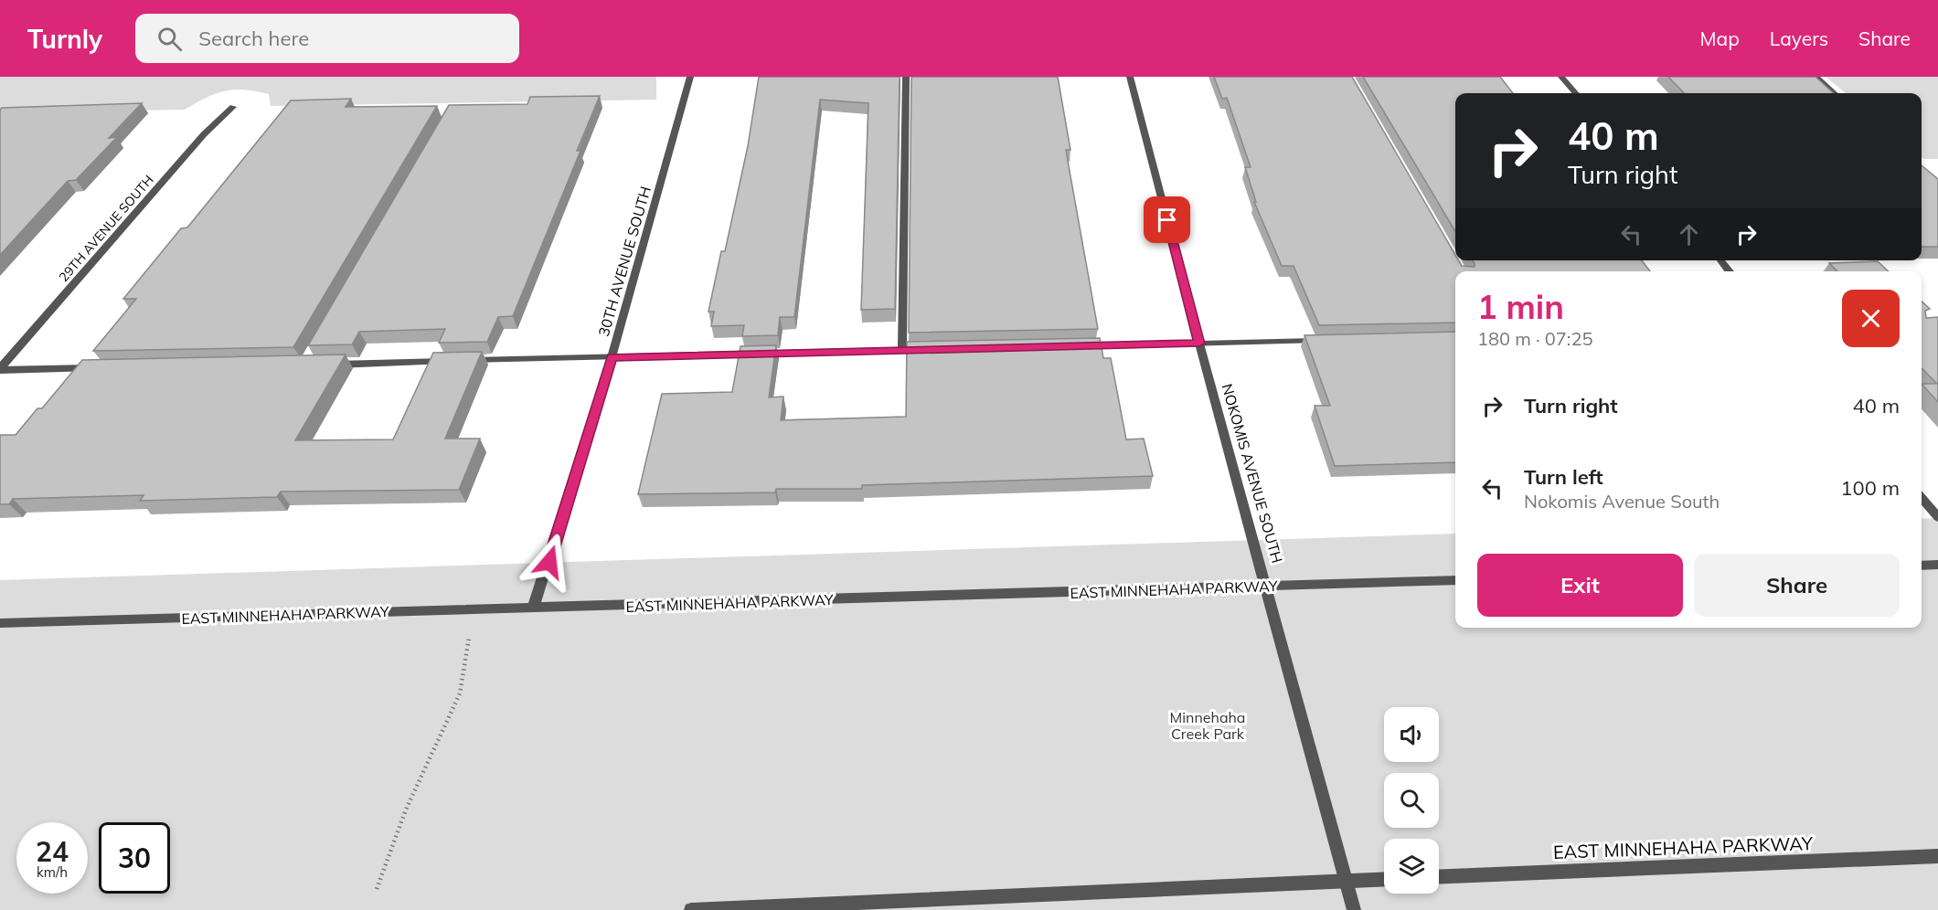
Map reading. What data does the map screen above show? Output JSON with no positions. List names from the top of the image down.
{
  "streets": {
    "street": [
      "29TH AVENUE SOUTH",
      "30TH AVENUE SOUTH",
      "NOKOMIS AVENUE SOUTH",
      "EAST MINNEHAHA PARKWAY"
    ]
  },
  "crossings": [
    ["30TH AVENUE SOUTH", "EAST MINNEHAHA PARKWAY"],
    ["NOKOMIS AVENUE SOUTH", "EAST MINNEHAHA PARKWAY"]
  ],
  "parks": ["Minnehaha Creek Park"],
  "page": {
    "header": "Turnly",
    "search": "Search here",
    "nav": ["Map", "Layers", "Share"],
    "turn": ["40 m", "Turn right"],
    "heading": ["1 min", "180 m · 07:25"],
    "list": [
      {
        "name": "Turn right",
        "value": "40 m"
      },
      {
        "name": "Turn left",
        "note": "Nokomis Avenue South",
        "value": "100 m"
      }
    ],
    "buttons": ["Exit", "Share"],
    "speed": "24 km/h",
    "limit": "30"
  }
}
